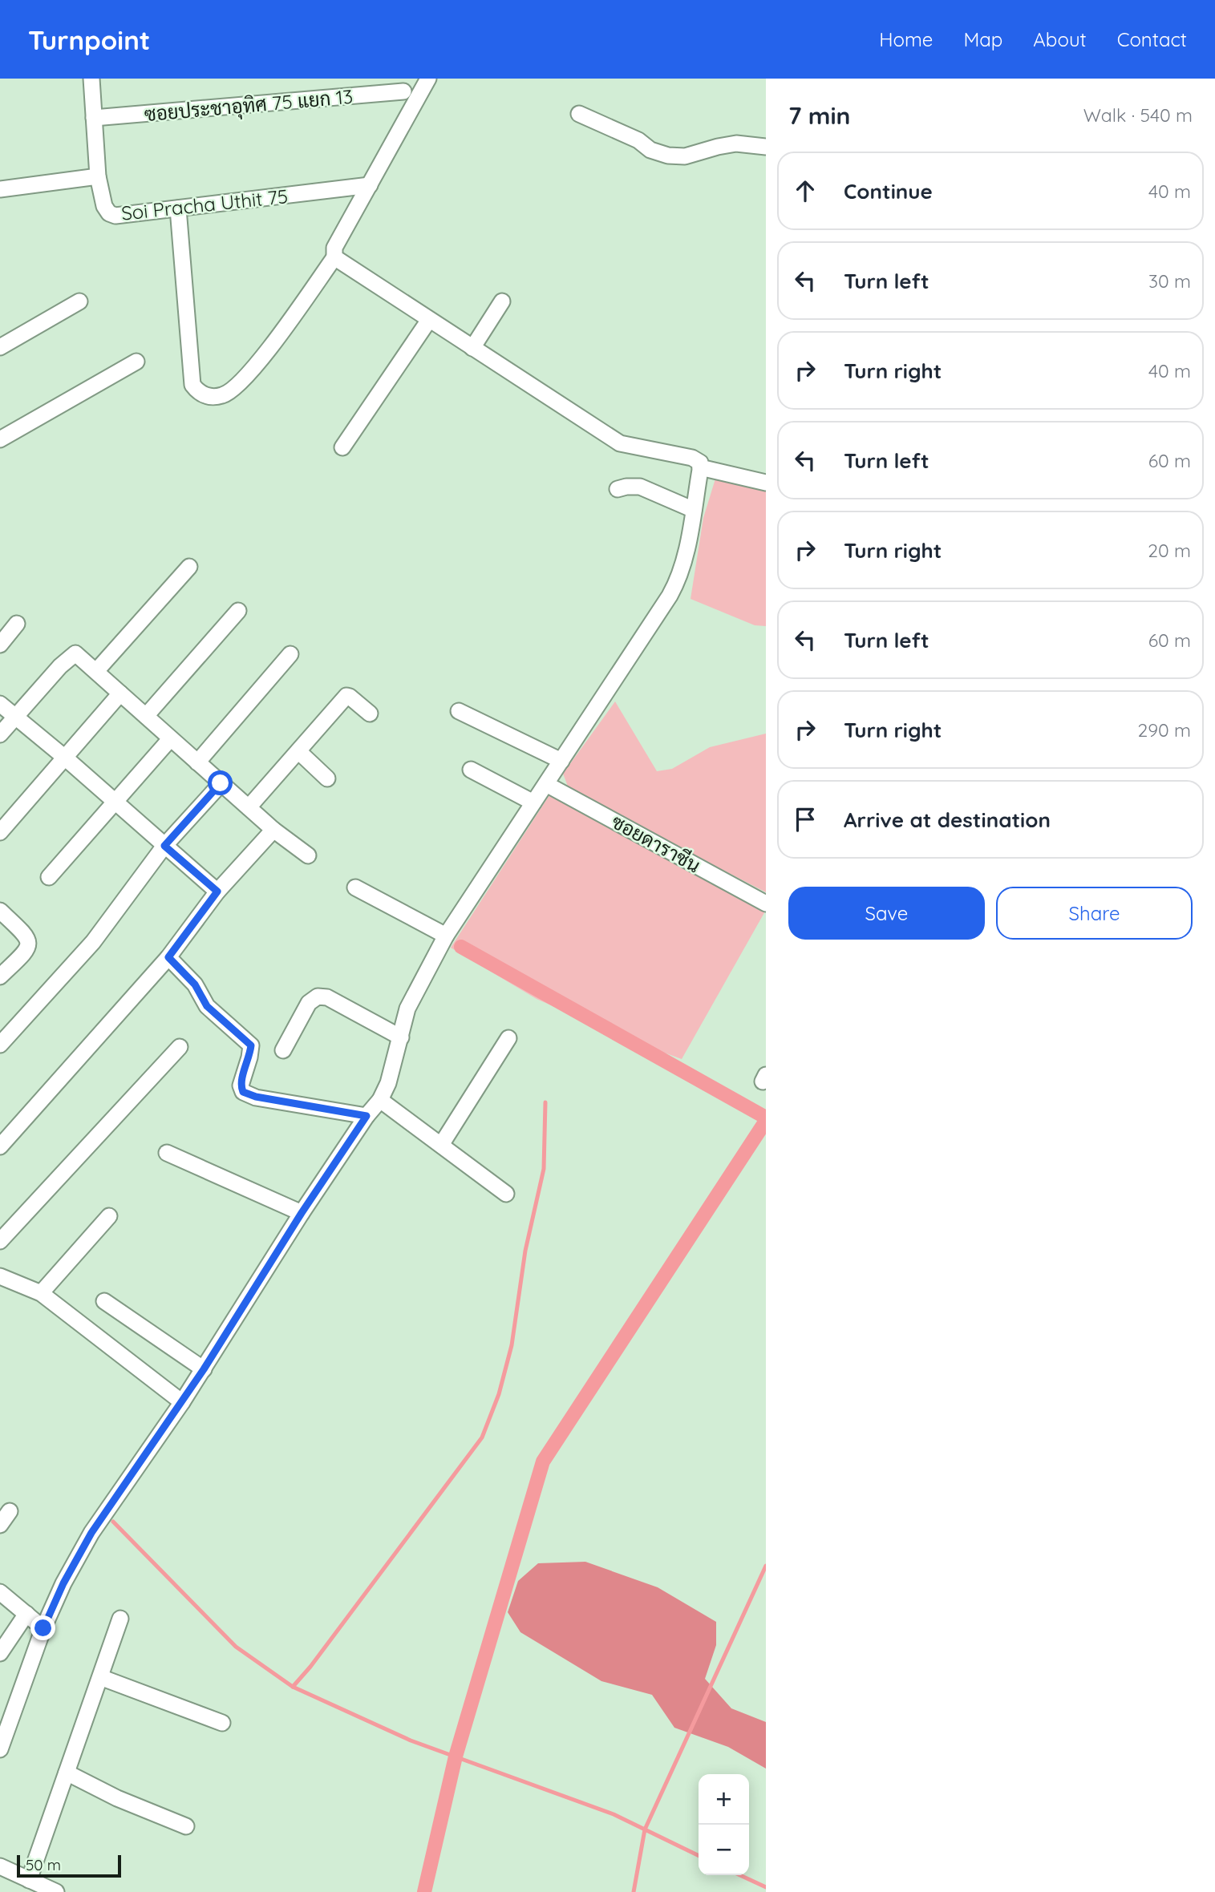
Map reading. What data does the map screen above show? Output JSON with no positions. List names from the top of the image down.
{
  "streets": {
    "street": ["ซอยประชาอุทิศ 75 แยก 13", "Soi Pracha Uthit 75", "ซอยดาราซีน"]
  },
  "crossings": [
    ["ซอยประชาอุทิศ 75 แยก 13", "Soi Pracha Uthit 75"]
  ],
  "scale_bar": "50 m",
  "page": {
    "header": "Turnpoint",
    "nav": [
      "Home",
      "Map",
      "About",
      "Contact"
    ],
    "heading": ["7 min", "Walk · 540 m"],
    "list": [
      ["Continue", "40 m"],
      ["Turn left", "30 m"],
      ["Turn right", "40 m"],
      ["Turn left", "60 m"],
      ["Turn right", "20 m"],
      ["Turn left", "60 m"],
      ["Turn right", "290 m"],
      "Arrive at destination"
    ],
    "buttons": ["Save", "Share"],
    "map_buttons": ["+", "−"],
    "scale": "50 m"
  }
}
